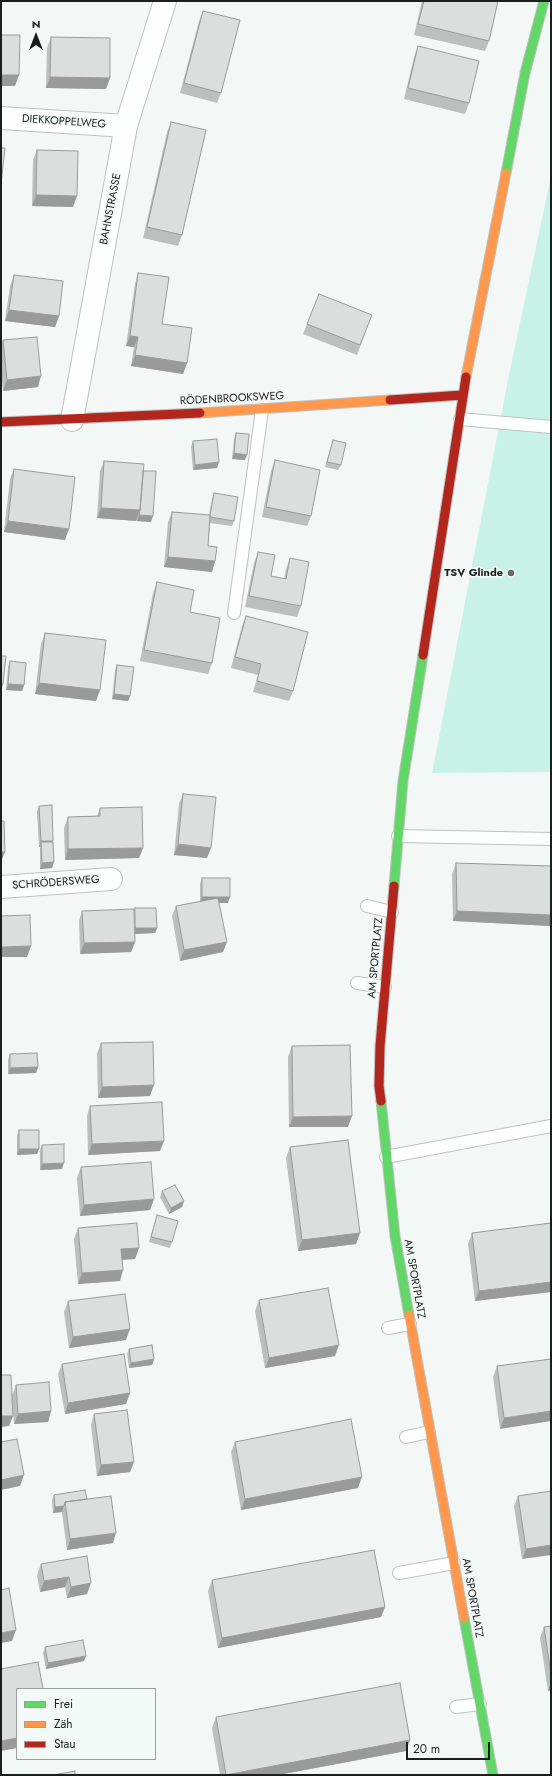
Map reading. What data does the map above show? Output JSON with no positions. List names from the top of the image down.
{
  "streets": {
    "street": [
      "DIEKKOPPELWEG",
      "BAHNSTRASSE",
      "RÖDENBROOKSWEG",
      "SCHRÖDERSWEG",
      "AM SPORTPLATZ"
    ]
  },
  "crossings": [
    ["DIEKKOPPELWEG", "BAHNSTRASSE"],
    ["BAHNSTRASSE", "RÖDENBROOKSWEG"],
    ["RÖDENBROOKSWEG", "AM SPORTPLATZ"]
  ],
  "places": ["TSV Glinde"],
  "legend": ["Frei", "Zäh", "Stau"],
  "scale_bar": "20 m",
  "north": "top"
}
